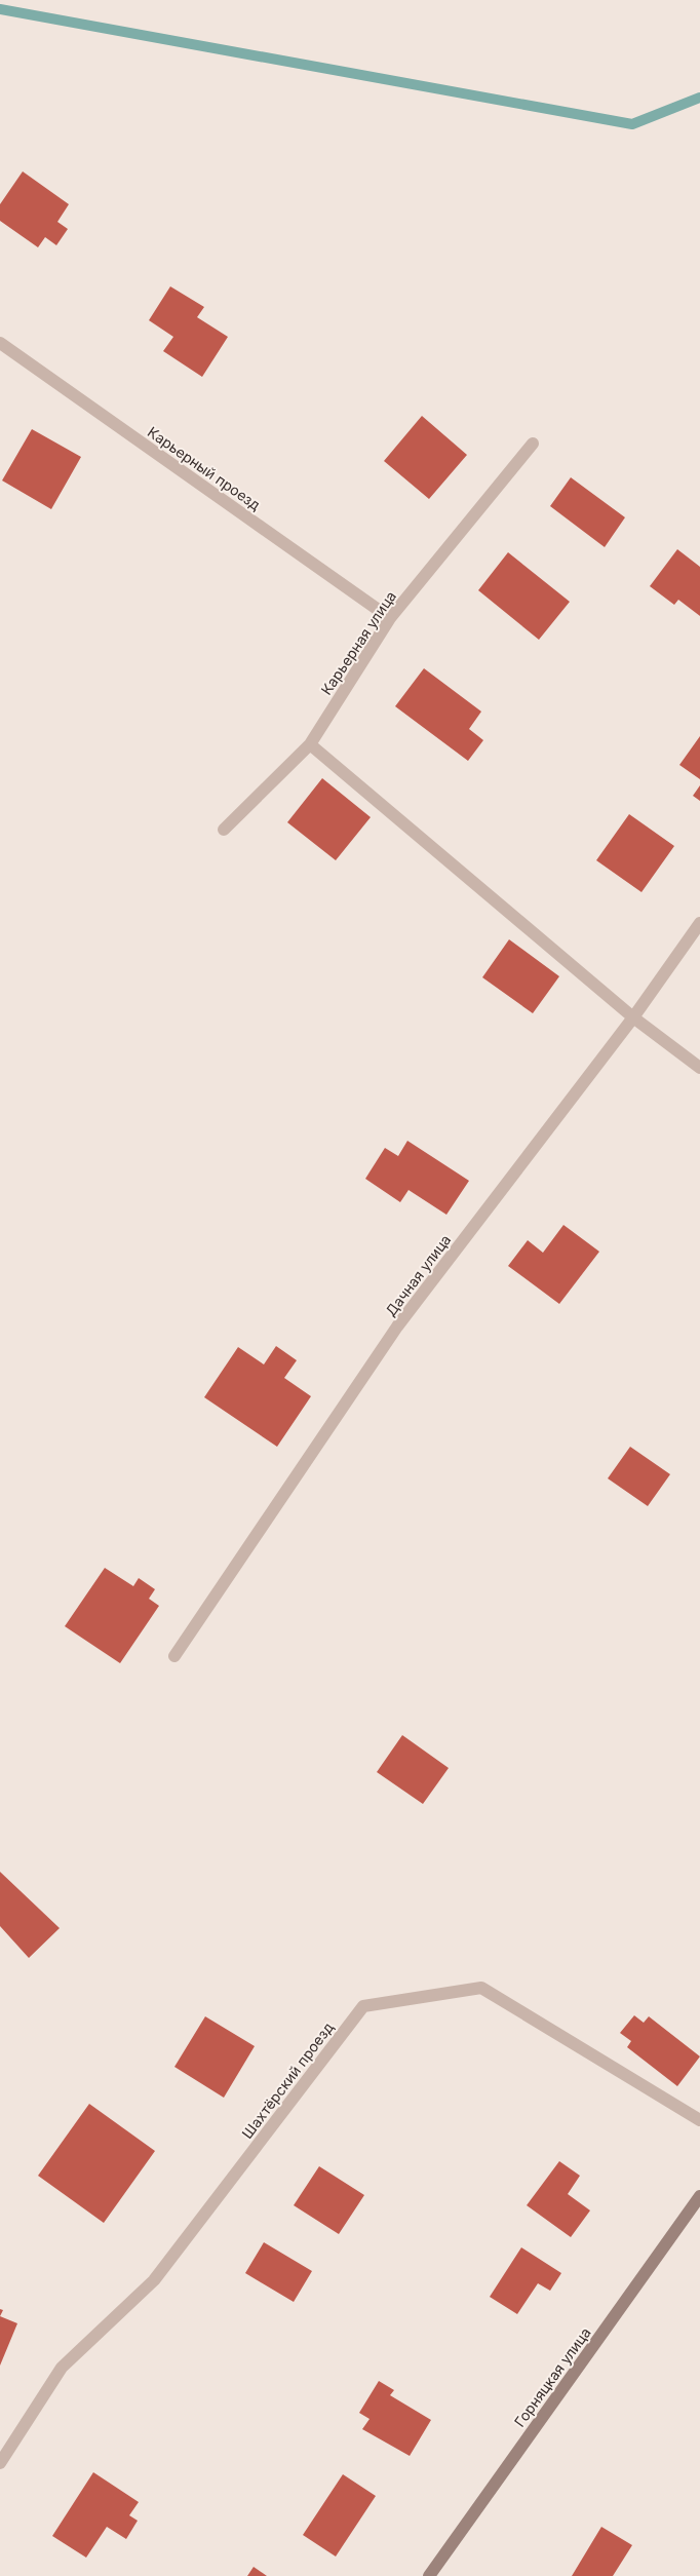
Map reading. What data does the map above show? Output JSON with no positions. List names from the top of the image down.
{
  "streets": {
    "main road": ["Горняцкая улица"],
    "street": [
      "Карьерный проезд",
      "Карьерная улица",
      "Дачная улица",
      "Шахтёрский проезд"
    ]
  },
  "crossings": [
    ["Карьерный проезд", "Карьерная улица"]
  ]
}
